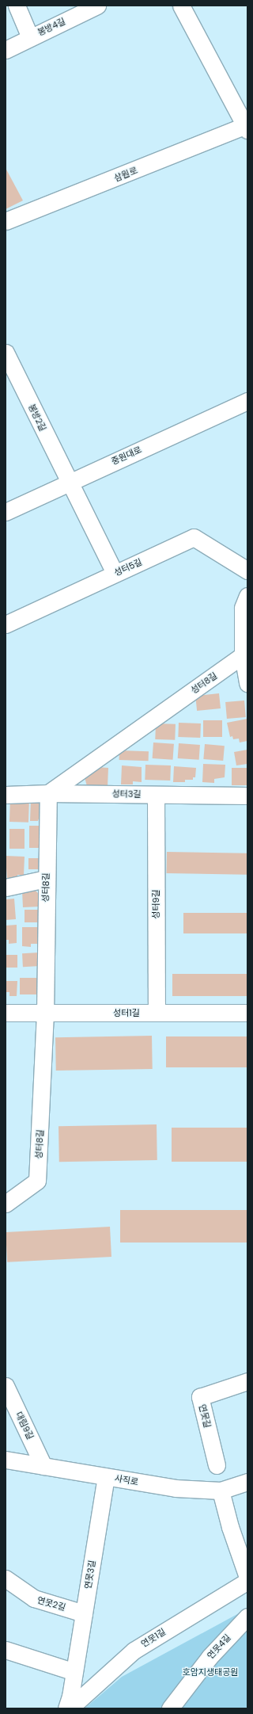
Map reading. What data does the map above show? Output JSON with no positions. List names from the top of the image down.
{
  "streets": {
    "street": [
      "봉방4길",
      "삼원로",
      "봉방2길",
      "중원대로",
      "성터5길",
      "성터8길",
      "성터3길",
      "성터9길",
      "성터1길",
      "연못길",
      "대림9길",
      "사직로",
      "연못3길",
      "연못2길",
      "연못1길",
      "연못4길"
    ]
  },
  "crossings": [
    ["봉방2길", "중원대로"],
    ["봉방2길", "성터5길"],
    ["성터8길", "성터3길"],
    ["성터8길", "성터1길"],
    ["성터3길", "성터9길"],
    ["성터9길", "성터1길"],
    ["대림9길", "사직로"],
    ["사직로", "연못3길"],
    ["연못3길", "연못2길"]
  ],
  "parks": ["호암지생태공원"]
}
